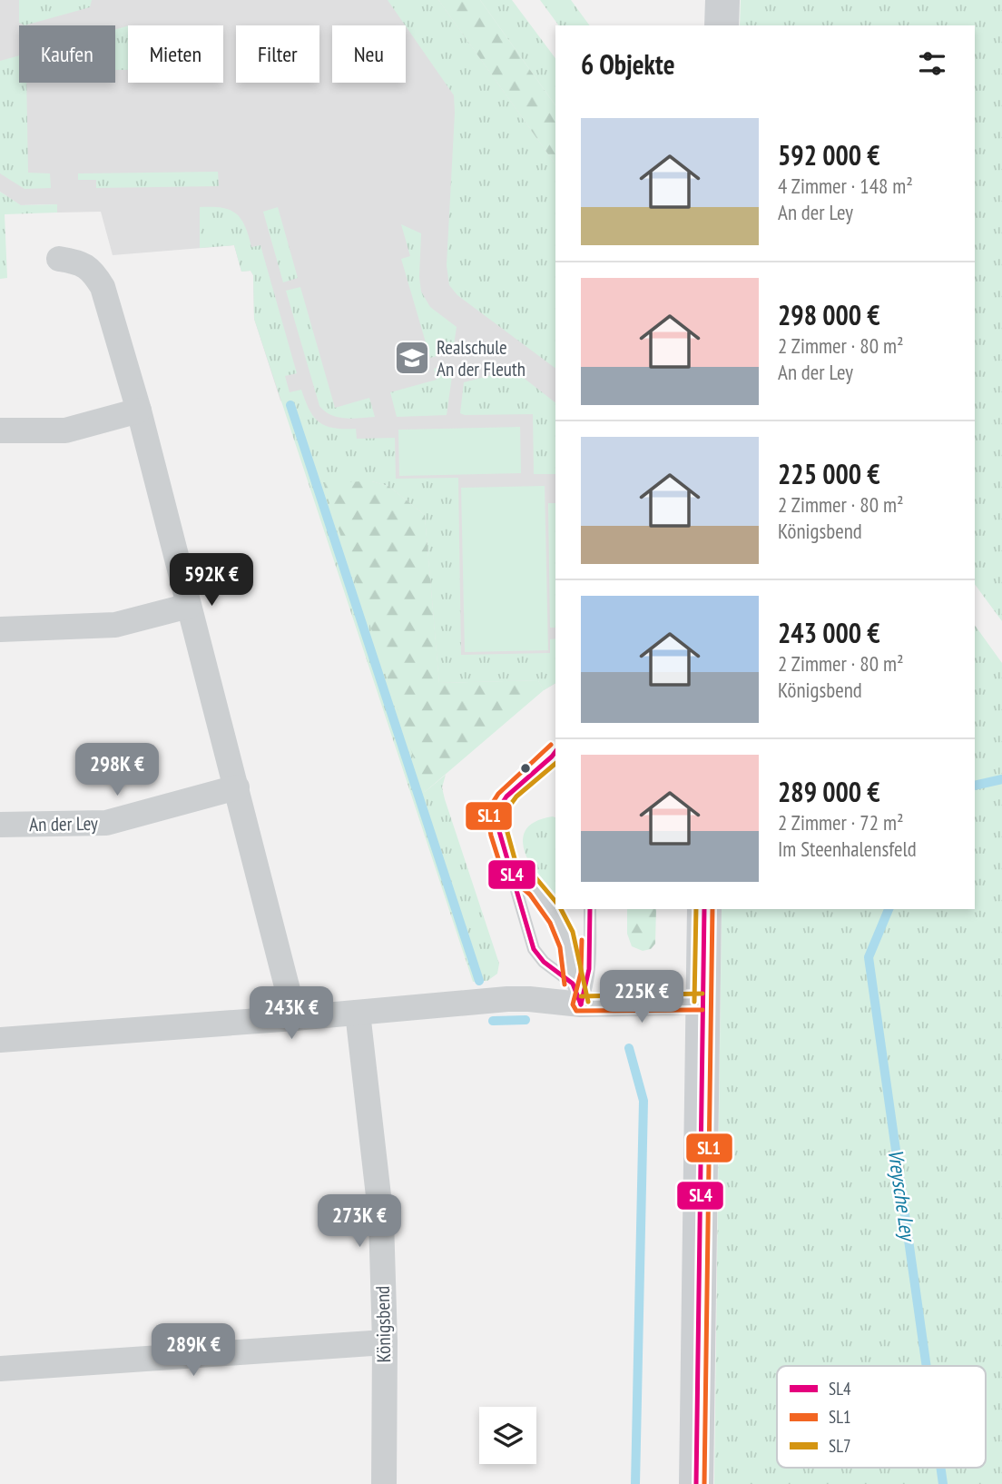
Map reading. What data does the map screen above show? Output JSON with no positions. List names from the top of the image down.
{
  "streets": {
    "street": ["An der Ley", "Königsbend"]
  },
  "water": ["Vreysche Ley"],
  "places": {
    "school or university": ["Realschule An der Fleuth"]
  },
  "lines": ["transit line SL1", "transit line SL4", "transit line SL7"],
  "legend": ["SL4", "SL1", "SL7"],
  "page": {
    "chip": [
      "Kaufen",
      "Mieten",
      "Filter",
      "Neu"
    ],
    "heading": "6 Objekte",
    "list": [
      {
        "name": "592 000 €",
        "note": "4 Zimmer · 148 m² · An der Ley"
      },
      {
        "name": "298 000 €",
        "note": "2 Zimmer · 80 m² · An der Ley"
      },
      {
        "name": "225 000 €",
        "note": "2 Zimmer · 80 m² · Königsbend"
      },
      {
        "name": "243 000 €",
        "note": "2 Zimmer · 80 m² · Königsbend"
      },
      {
        "name": "289 000 €",
        "note": "2 Zimmer · 72 m² · Im Steenhalensfeld"
      }
    ],
    "price": [
      "592K €",
      "298K €",
      "225K €",
      "243K €",
      "273K €",
      "289K €"
    ]
  }
}
